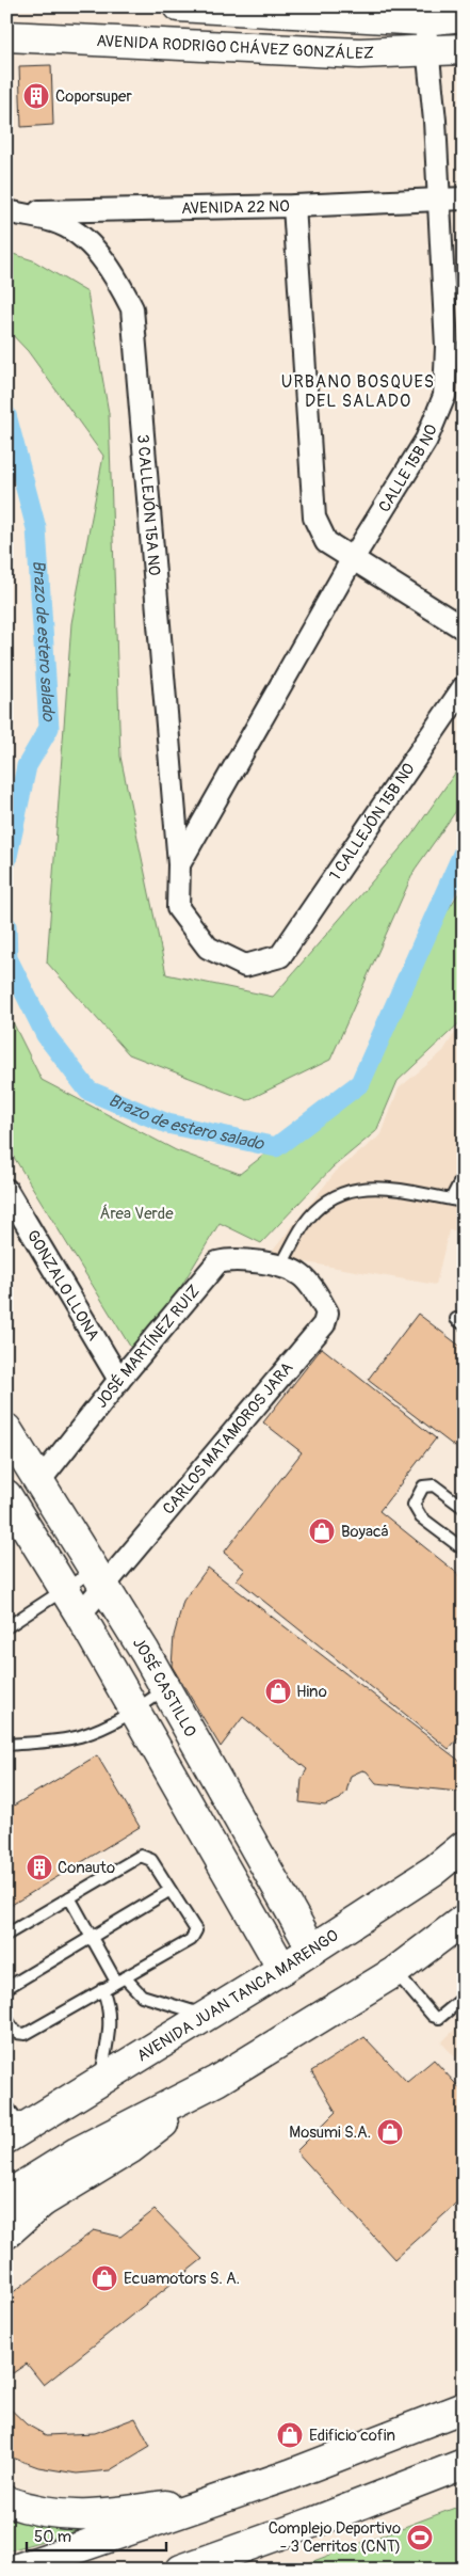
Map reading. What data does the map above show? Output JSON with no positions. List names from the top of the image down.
{
  "streets": {
    "main road": ["AVENIDA RODRIGO CHÁVEZ GONZÁLEZ", "JOSÉ CASTILLO", "AVENIDA JUAN TANCA MARENGO"],
    "street": [
      "AVENIDA 22 NO",
      "CALLE 15B NO",
      "3 CALLEJÓN 15A NO",
      "1 CALLEJÓN 15B NO",
      "GONZALO LLONA",
      "JOSÉ MARTÍNEZ RUIZ",
      "CARLOS MATAMOROS JARA"
    ]
  },
  "crossings": [
    ["AVENIDA RODRIGO CHÁVEZ GONZÁLEZ", "CALLE 15B NO"],
    ["AVENIDA 22 NO", "CALLE 15B NO"],
    ["AVENIDA 22 NO", "3 CALLEJÓN 15A NO"],
    ["CALLE 15B NO", "3 CALLEJÓN 15A NO"],
    ["3 CALLEJÓN 15A NO", "1 CALLEJÓN 15B NO"],
    ["GONZALO LLONA", "JOSÉ MARTÍNEZ RUIZ"],
    ["JOSÉ MARTÍNEZ RUIZ", "CARLOS MATAMOROS JARA"],
    ["JOSÉ MARTÍNEZ RUIZ", "JOSÉ CASTILLO"],
    ["CARLOS MATAMOROS JARA", "JOSÉ CASTILLO"],
    ["JOSÉ CASTILLO", "AVENIDA JUAN TANCA MARENGO"]
  ],
  "districts": ["URBANO BOSQUES DEL SALADO"],
  "water": ["Brazo de estero salado"],
  "parks": ["Área Verde"],
  "places": {
    "building": ["Coporsuper", "Conauto"],
    "shop": [
      "Boyacá",
      "Hino",
      "Mosumi S.A.",
      "Ecuamotors S. A.",
      "Edificio cofin"
    ],
    "sports": ["Complejo Deportivo - 3 Cerritos (CNT)"]
  },
  "scale_bar": "50 m"
}
